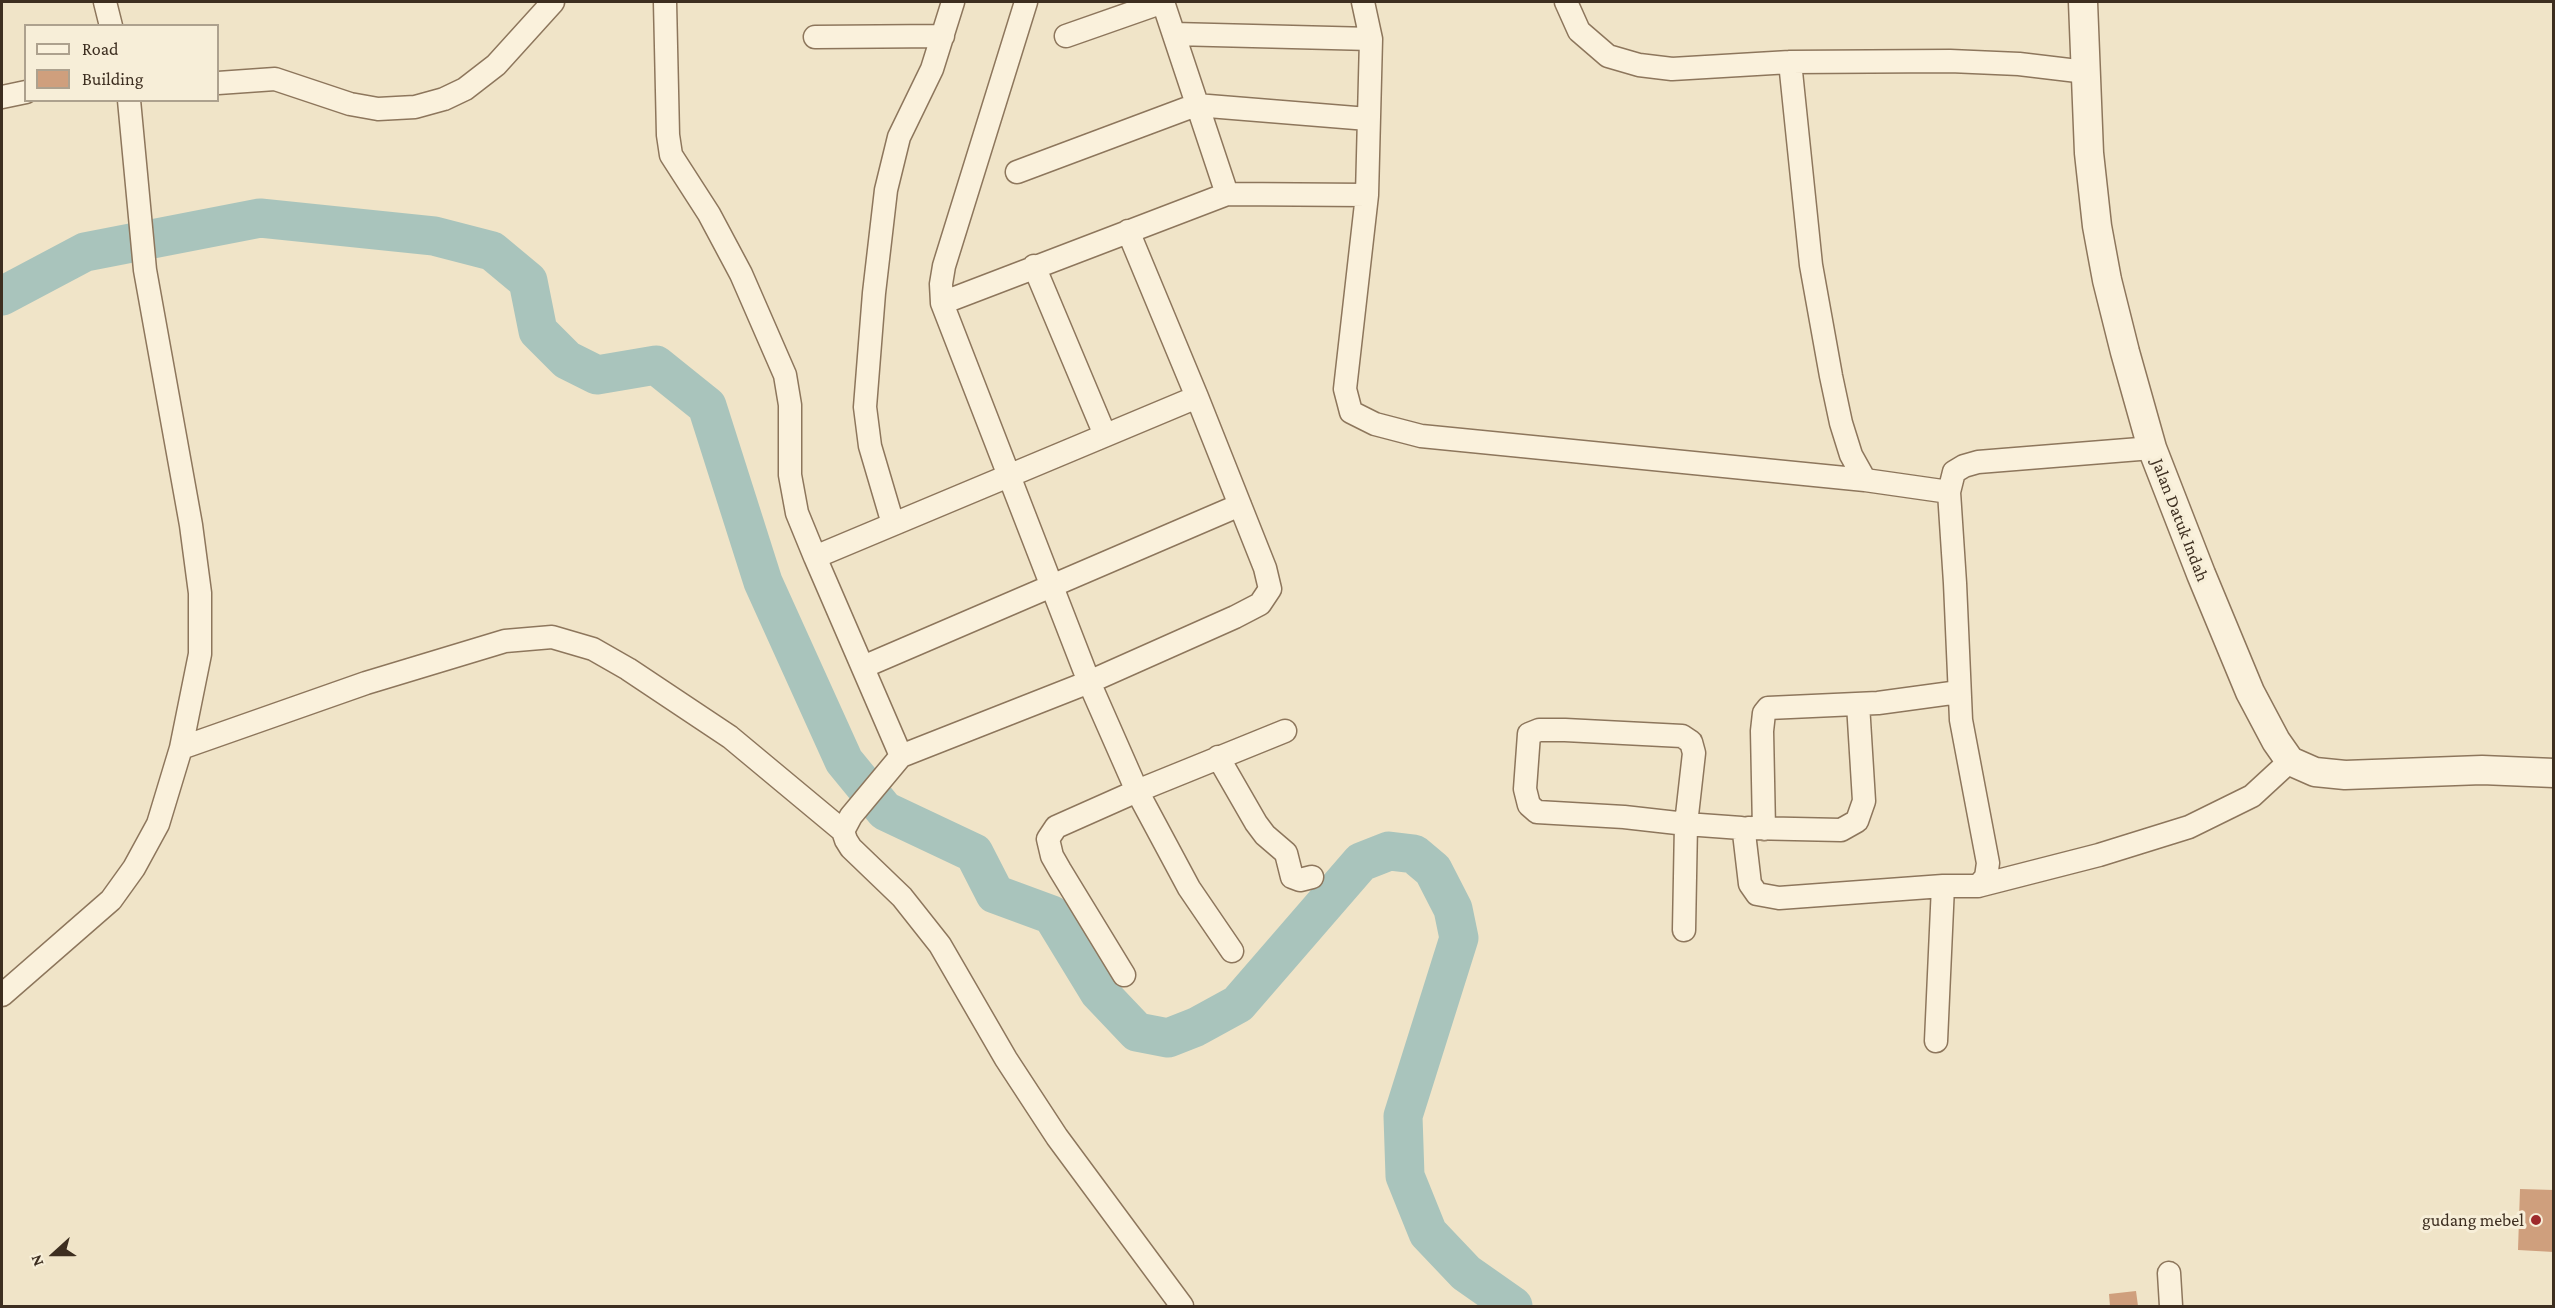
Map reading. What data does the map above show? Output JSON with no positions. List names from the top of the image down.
{
  "streets": {
    "street": ["Jalan Datuk Indah"]
  },
  "places": ["gudang mebel"],
  "legend": ["Road", "Building"],
  "north": "left"
}
